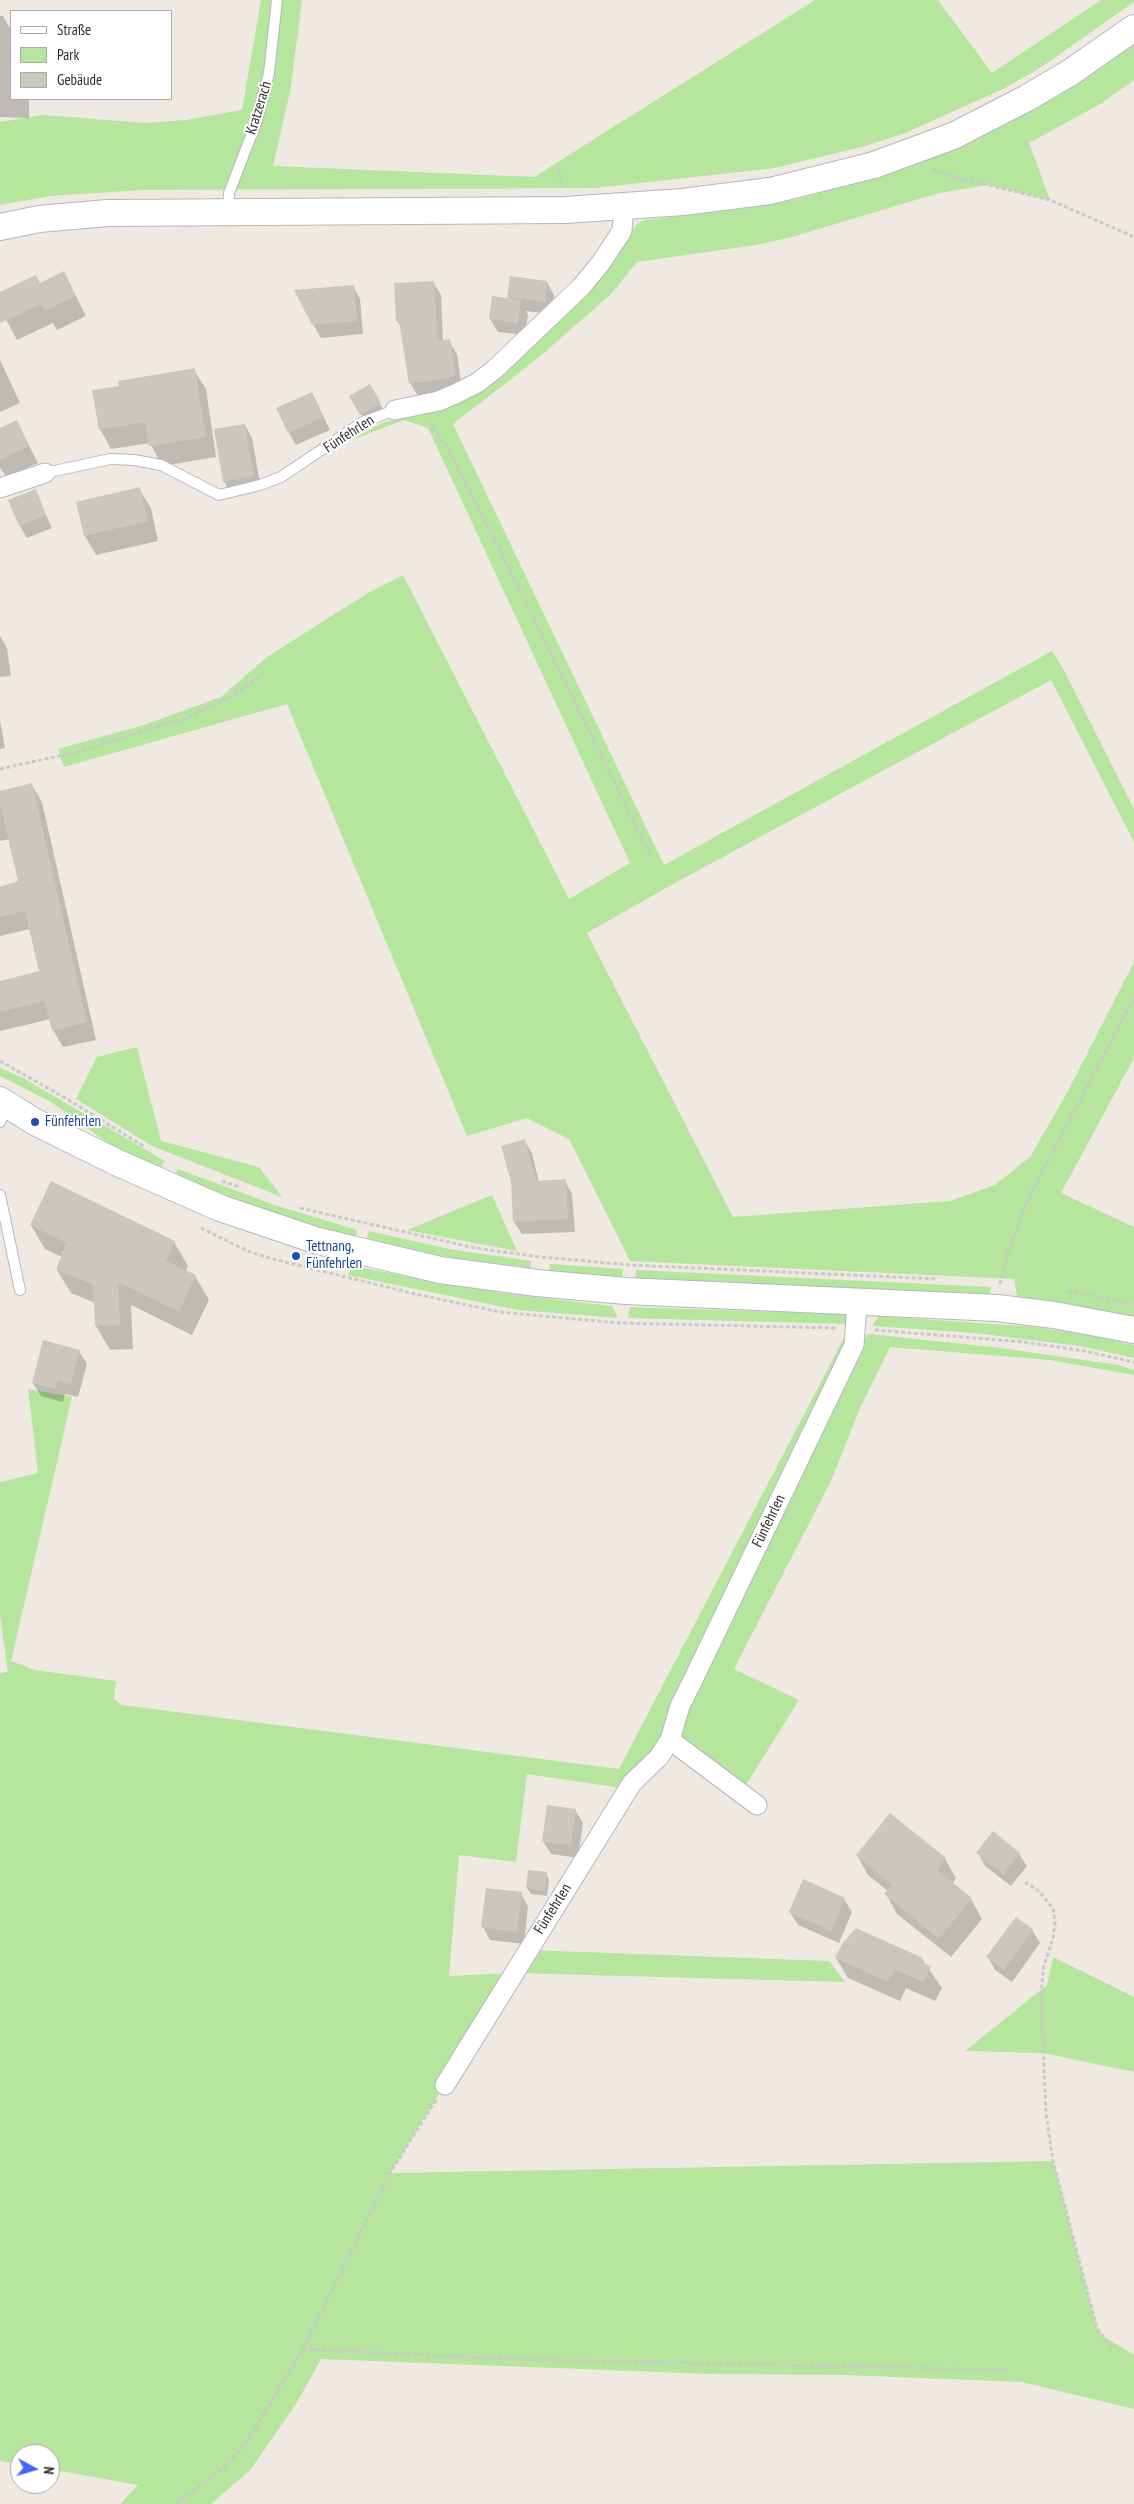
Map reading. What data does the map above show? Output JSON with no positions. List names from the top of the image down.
{
  "streets": {
    "street": ["Fünfehrlen"],
    "lane": ["Kratzerach"]
  },
  "places": ["Fünfehrlen", "Tettnang, Fünfehrlen"],
  "legend": ["Straße", "Park", "Gebäude"],
  "north": "right"
}
